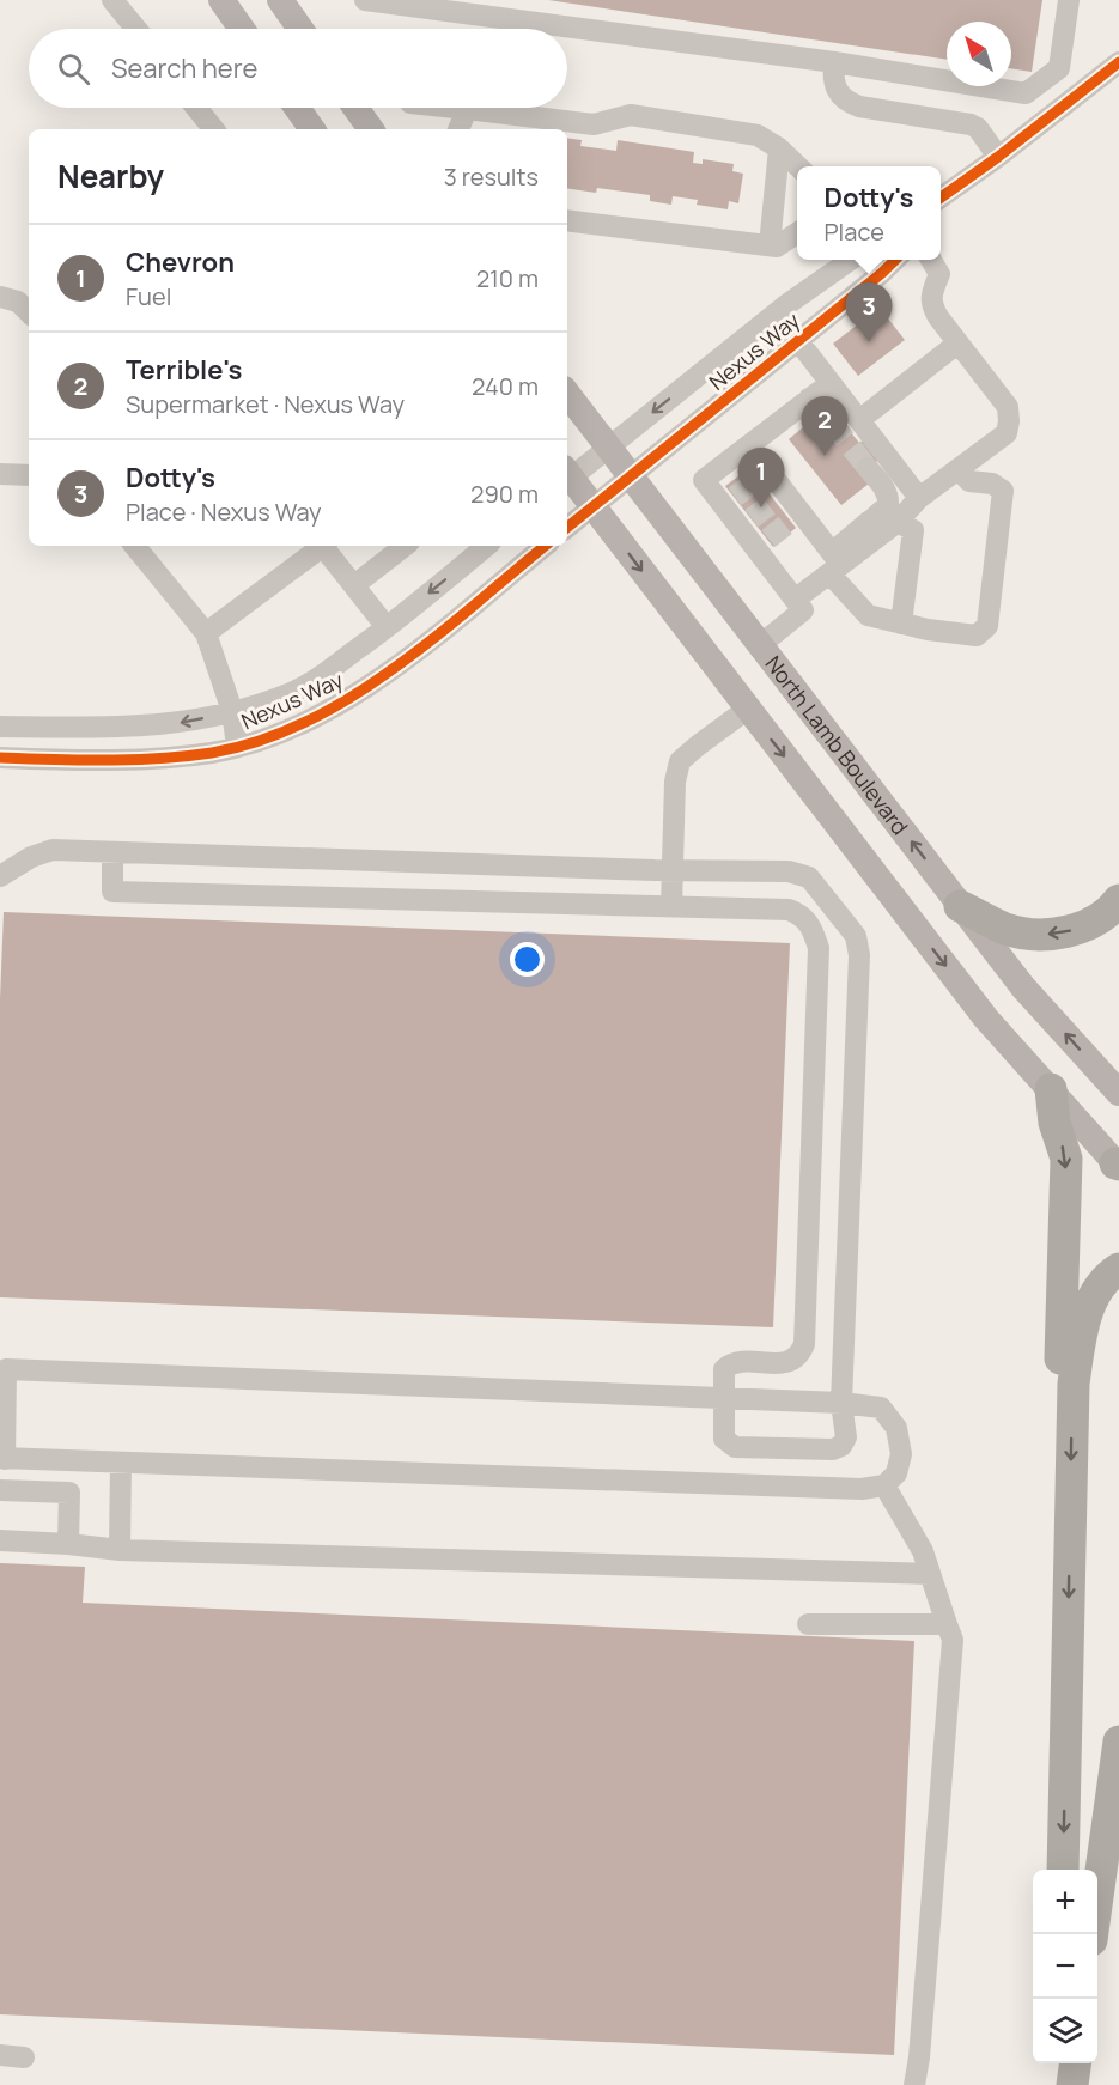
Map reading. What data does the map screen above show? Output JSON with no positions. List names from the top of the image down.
{
  "streets": {
    "main road": ["North Lamb Boulevard"],
    "street": ["Nexus Way"]
  },
  "crossings": [
    ["Nexus Way", "North Lamb Boulevard"]
  ],
  "north": "top left",
  "page": {
    "search": "Search here",
    "heading": ["Nearby", "3 results"],
    "popup": ["Dotty's", "Place"],
    "list": [
      {
        "mark": "1",
        "name": "Chevron",
        "note": "Fuel",
        "value": "210 m"
      },
      {
        "mark": "2",
        "name": "Terrible's",
        "note": "Supermarket · Nexus Way",
        "value": "240 m"
      },
      {
        "mark": "3",
        "name": "Dotty's",
        "note": "Place · Nexus Way",
        "value": "290 m"
      }
    ],
    "pins": ["3", "2", "1"],
    "map_buttons": ["+", "−"]
  }
}
